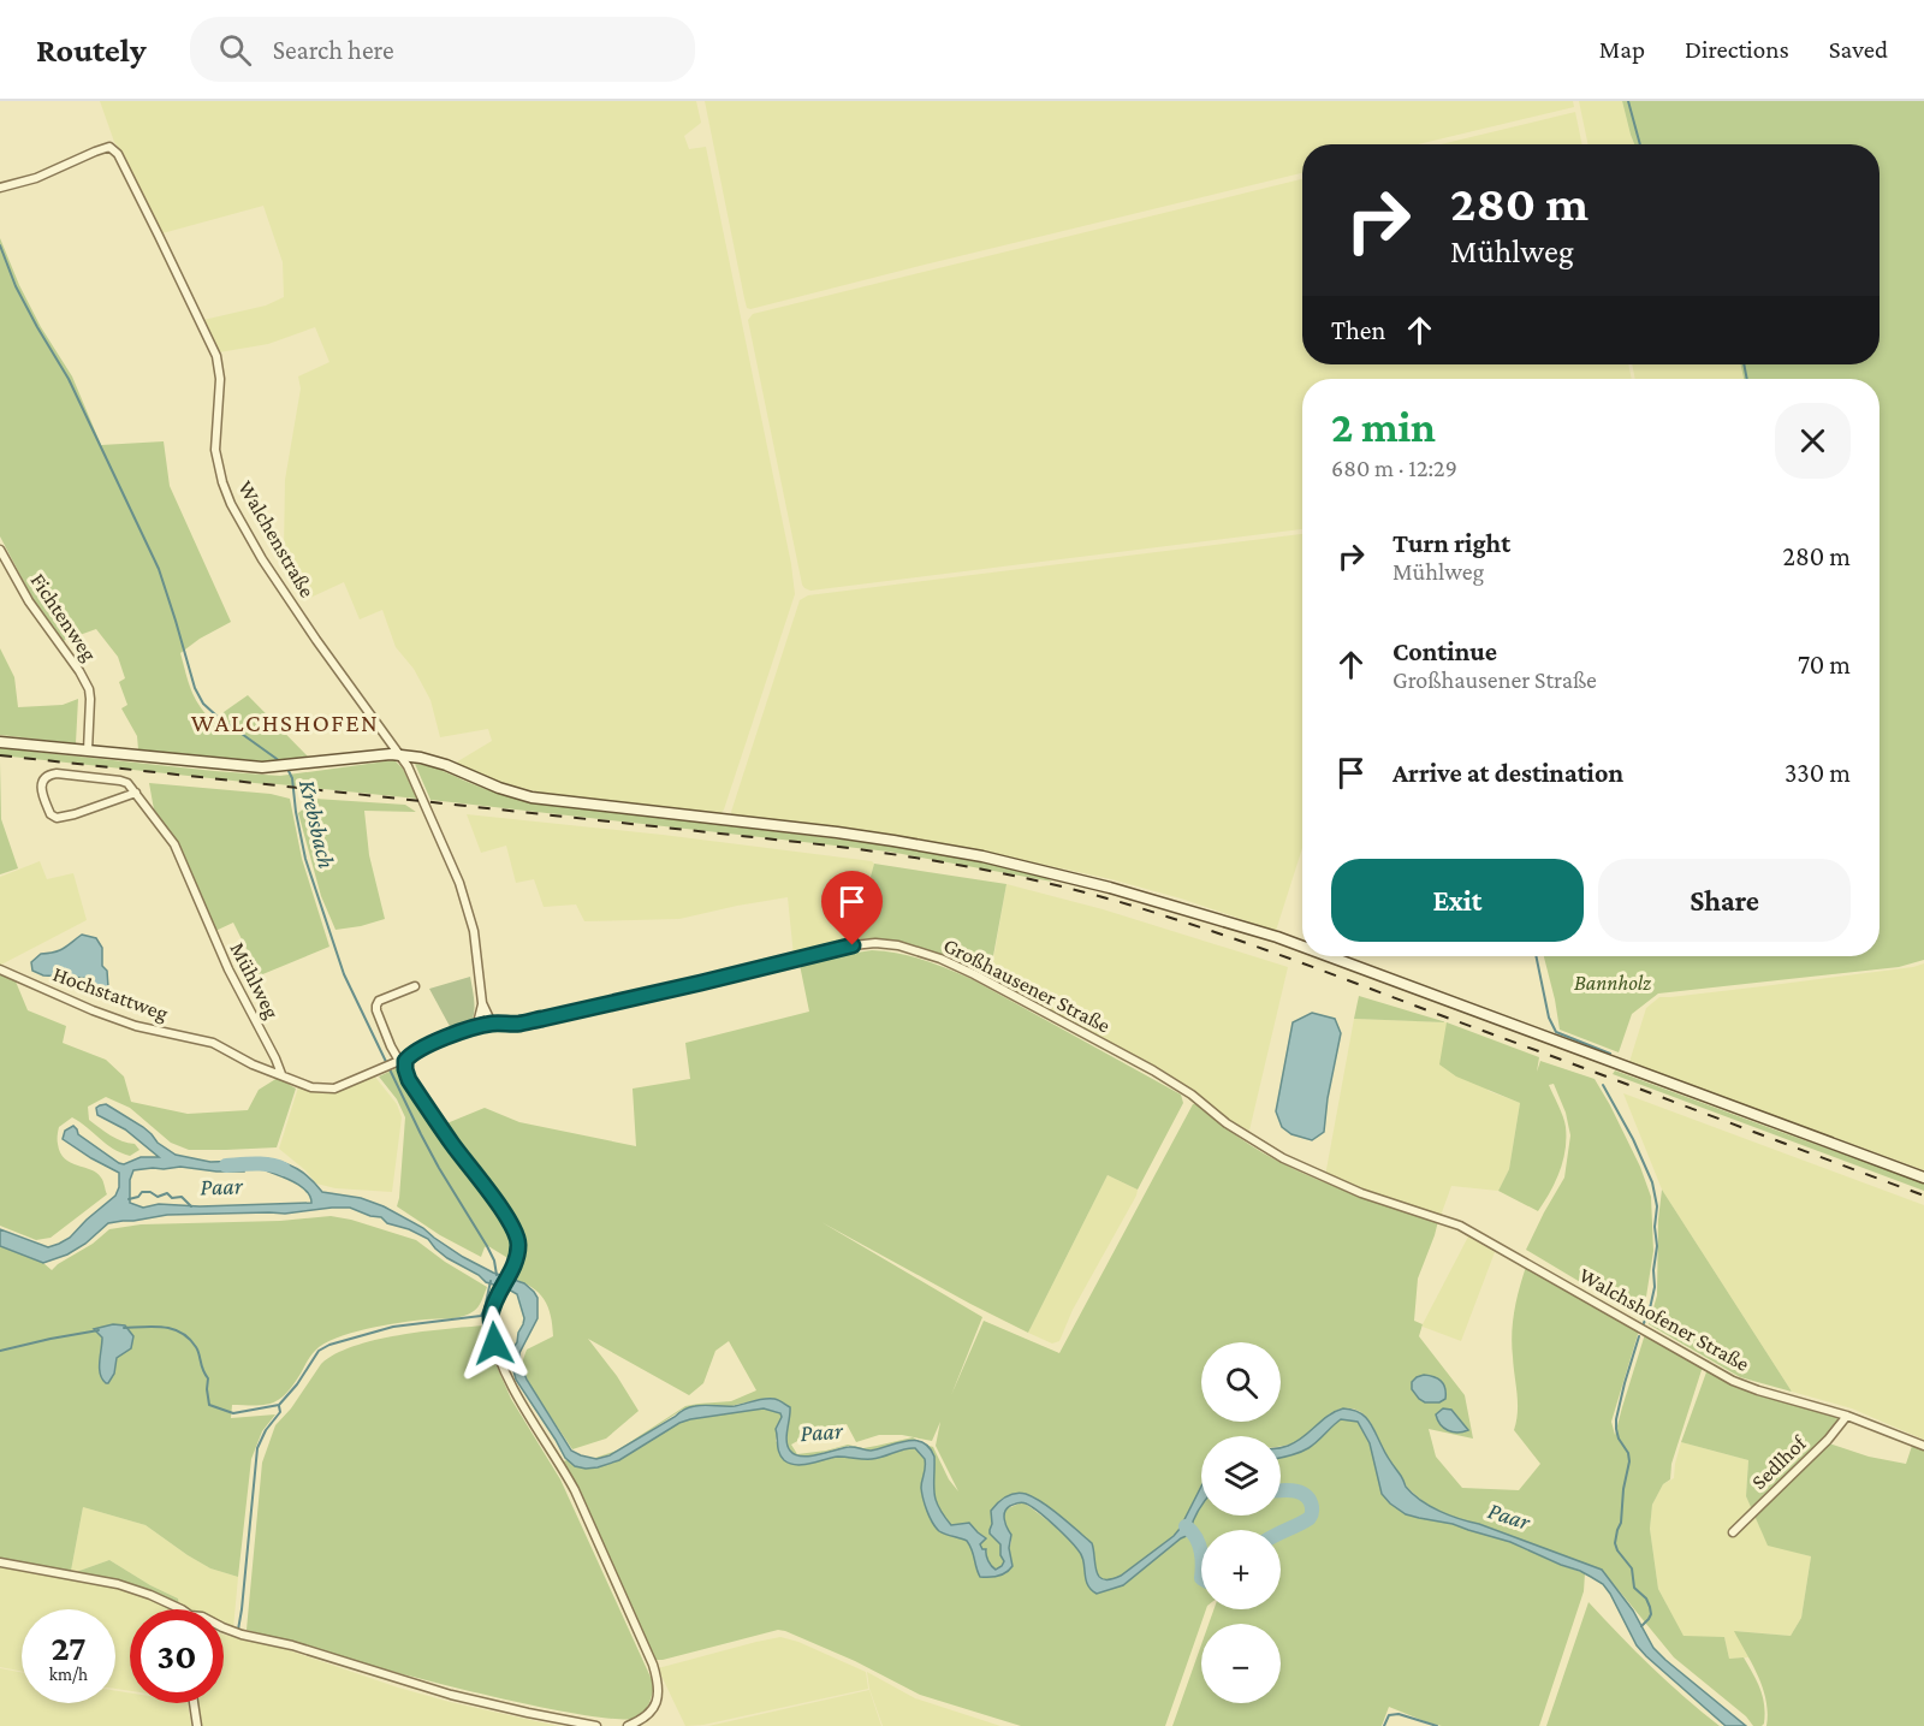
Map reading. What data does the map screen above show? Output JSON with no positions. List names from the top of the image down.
{
  "streets": {
    "street": [
      "Walchenstraße",
      "Fichtenweg",
      "Mühlweg",
      "Großhausener Straße",
      "Hochstattweg",
      "Walchshofener Straße",
      "Sedlhof"
    ]
  },
  "crossings": [
    ["Walchenstraße", "Großhausener Straße"],
    ["Mühlweg", "Hochstattweg"],
    ["Großhausener Straße", "Walchshofener Straße"],
    ["Walchshofener Straße", "Sedlhof"]
  ],
  "districts": ["WALCHSHOFEN"],
  "water": ["Krebsbach", "Paar"],
  "parks": ["Bannholz"],
  "page": {
    "header": "Routely",
    "search": "Search here",
    "nav": ["Map", "Directions", "Saved"],
    "turn": ["280 m", "Mühlweg"],
    "then": "Then",
    "heading": ["2 min", "680 m · 12:29"],
    "list": [
      {
        "name": "Turn right",
        "note": "Mühlweg",
        "value": "280 m"
      },
      {
        "name": "Continue",
        "note": "Großhausener Straße",
        "value": "70 m"
      },
      {
        "name": "Arrive at destination",
        "value": "330 m"
      }
    ],
    "buttons": ["Exit", "Share"],
    "map_buttons": ["+", "−"],
    "speed": "27 km/h",
    "limit": "30"
  }
}
